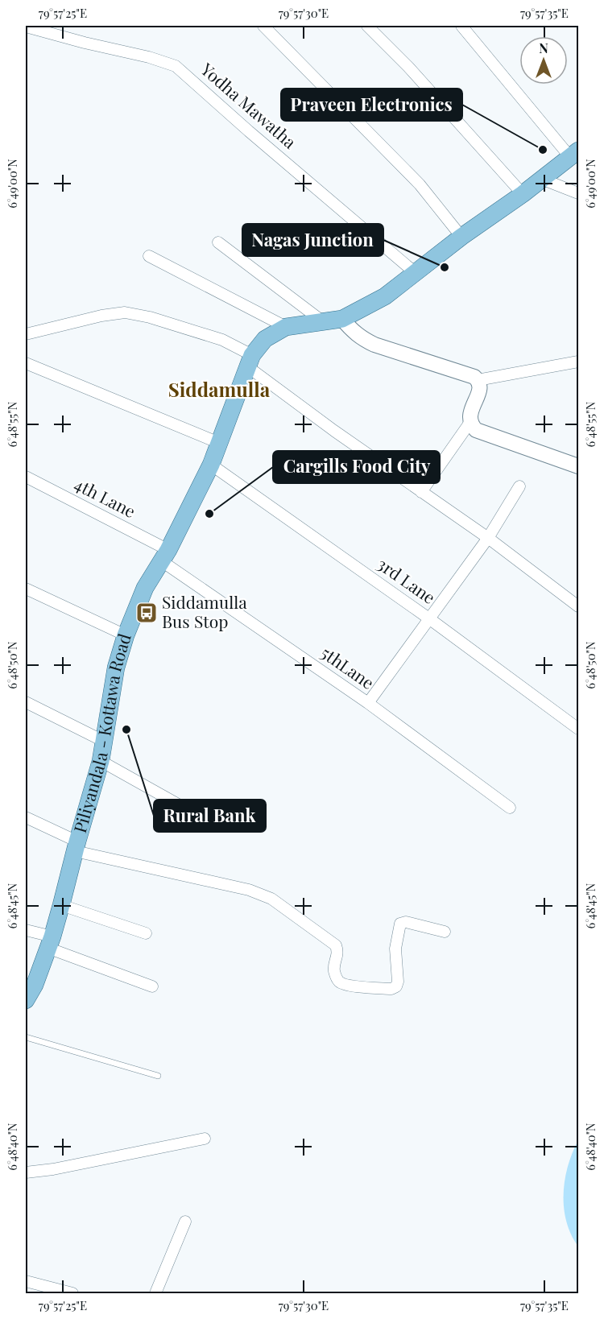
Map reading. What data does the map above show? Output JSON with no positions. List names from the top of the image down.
{
  "streets": {
    "main road": ["Piliyandala - Kottawa Road"],
    "street": [
      "Yodha Mawatha",
      "4th Lane",
      "3rd Lane",
      "5thLane"
    ]
  },
  "crossings": [
    ["Yodha Mawatha", "Piliyandala - Kottawa Road"],
    ["4th Lane", "5thLane"],
    ["4th Lane", "Piliyandala - Kottawa Road"],
    ["3rd Lane", "Piliyandala - Kottawa Road"],
    ["5thLane", "Piliyandala - Kottawa Road"]
  ],
  "districts": ["Siddamulla"],
  "places": {
    "other": [
      "Praveen Electronics",
      "Nagas Junction",
      "Cargills Food City",
      "Rural Bank"
    ],
    "bus stop": ["Siddamulla Bus Stop"]
  },
  "north": "top",
  "coordinates": [
    "79°57'25\"E",
    "79°57'30\"E",
    "79°57'35\"E",
    "6°49'00\"N",
    "6°48'55\"N",
    "6°48'50\"N",
    "6°48'45\"N",
    "6°48'40\"N"
  ]
}
